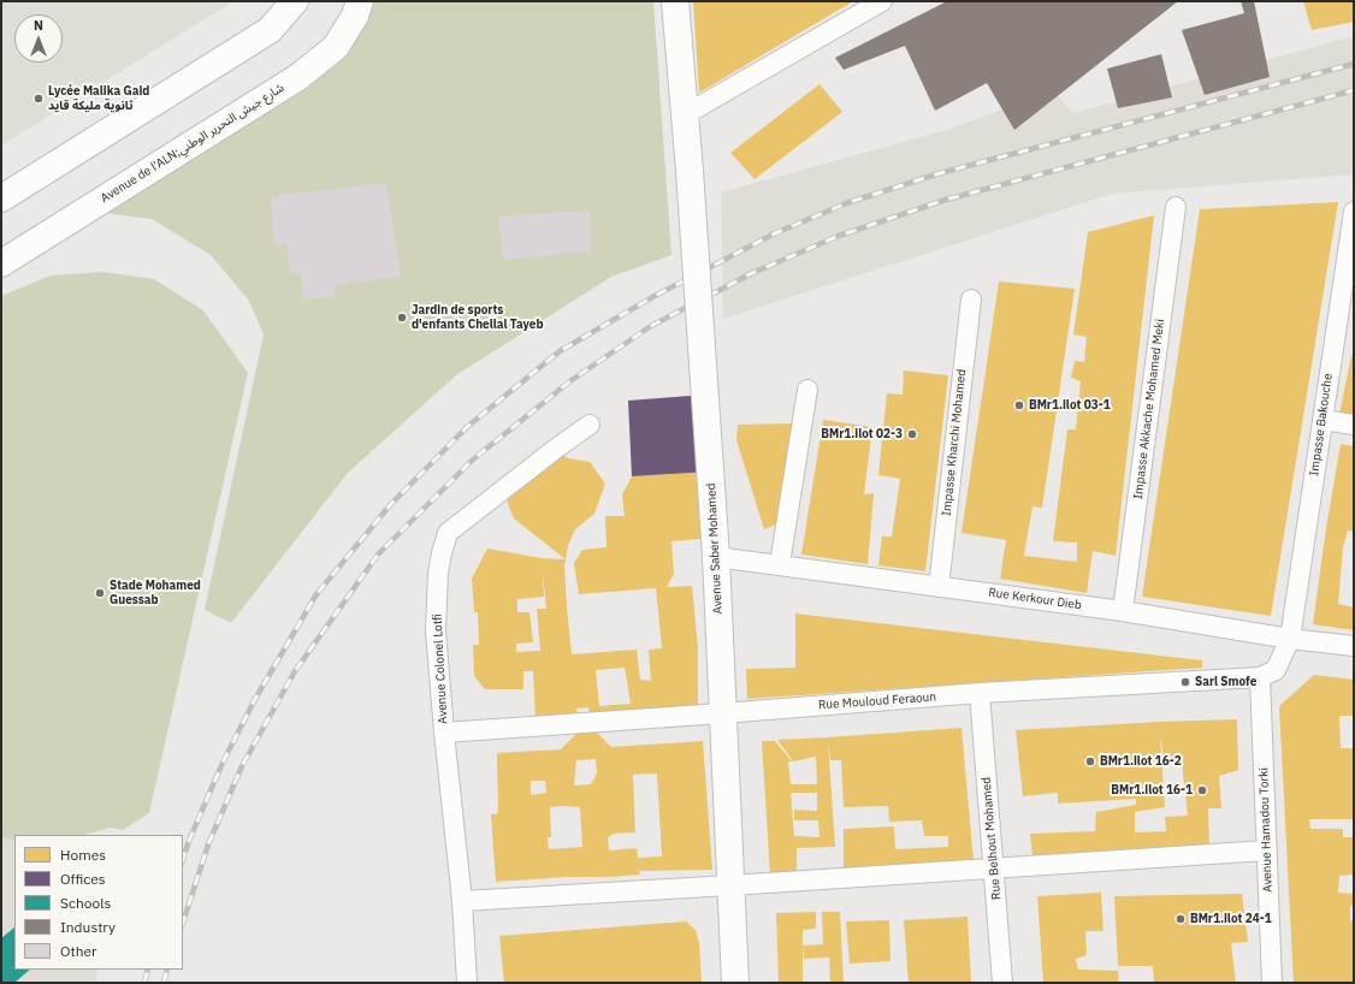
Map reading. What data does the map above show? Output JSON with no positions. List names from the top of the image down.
{
  "streets": {
    "street": [
      "Avenue de l'ALN;شارع جيش التحرير الوطني",
      "Impasse Akkache Mohamed Meki",
      "Impasse Bakouche",
      "Impasse Kharchi Mohamed",
      "Avenue Saber Mohamed",
      "Rue Kerkour Dieb",
      "Avenue Colonel Lotfi",
      "Rue Mouloud Feraoun",
      "Avenue Hamadou Torki",
      "Rue Belhout Mohamed"
    ]
  },
  "crossings": [
    ["Impasse Akkache Mohamed Meki", "Rue Kerkour Dieb"],
    ["Impasse Bakouche", "Rue Kerkour Dieb"],
    ["Impasse Kharchi Mohamed", "Rue Kerkour Dieb"],
    ["Avenue Saber Mohamed", "Rue Kerkour Dieb"],
    ["Avenue Saber Mohamed", "Rue Mouloud Feraoun"],
    ["Avenue Colonel Lotfi", "Rue Mouloud Feraoun"],
    ["Rue Mouloud Feraoun", "Avenue Hamadou Torki"],
    ["Rue Mouloud Feraoun", "Rue Belhout Mohamed"]
  ],
  "places": [
    "Lycée Malika Gaid ثانوية مليكة قايد",
    "Jardin de sports d'enfants Chellal Tayeb",
    "BMr1.ilot 03-1",
    "BMr1.ilot 02-3",
    "Stade Mohamed Guessab",
    "Sarl Smofe",
    "BMr1.ilot 16-2",
    "BMr1.ilot 16-1",
    "BMr1.ilot 24-1"
  ],
  "legend": [
    "Homes",
    "Offices",
    "Schools",
    "Industry",
    "Other"
  ],
  "north": "top"
}
